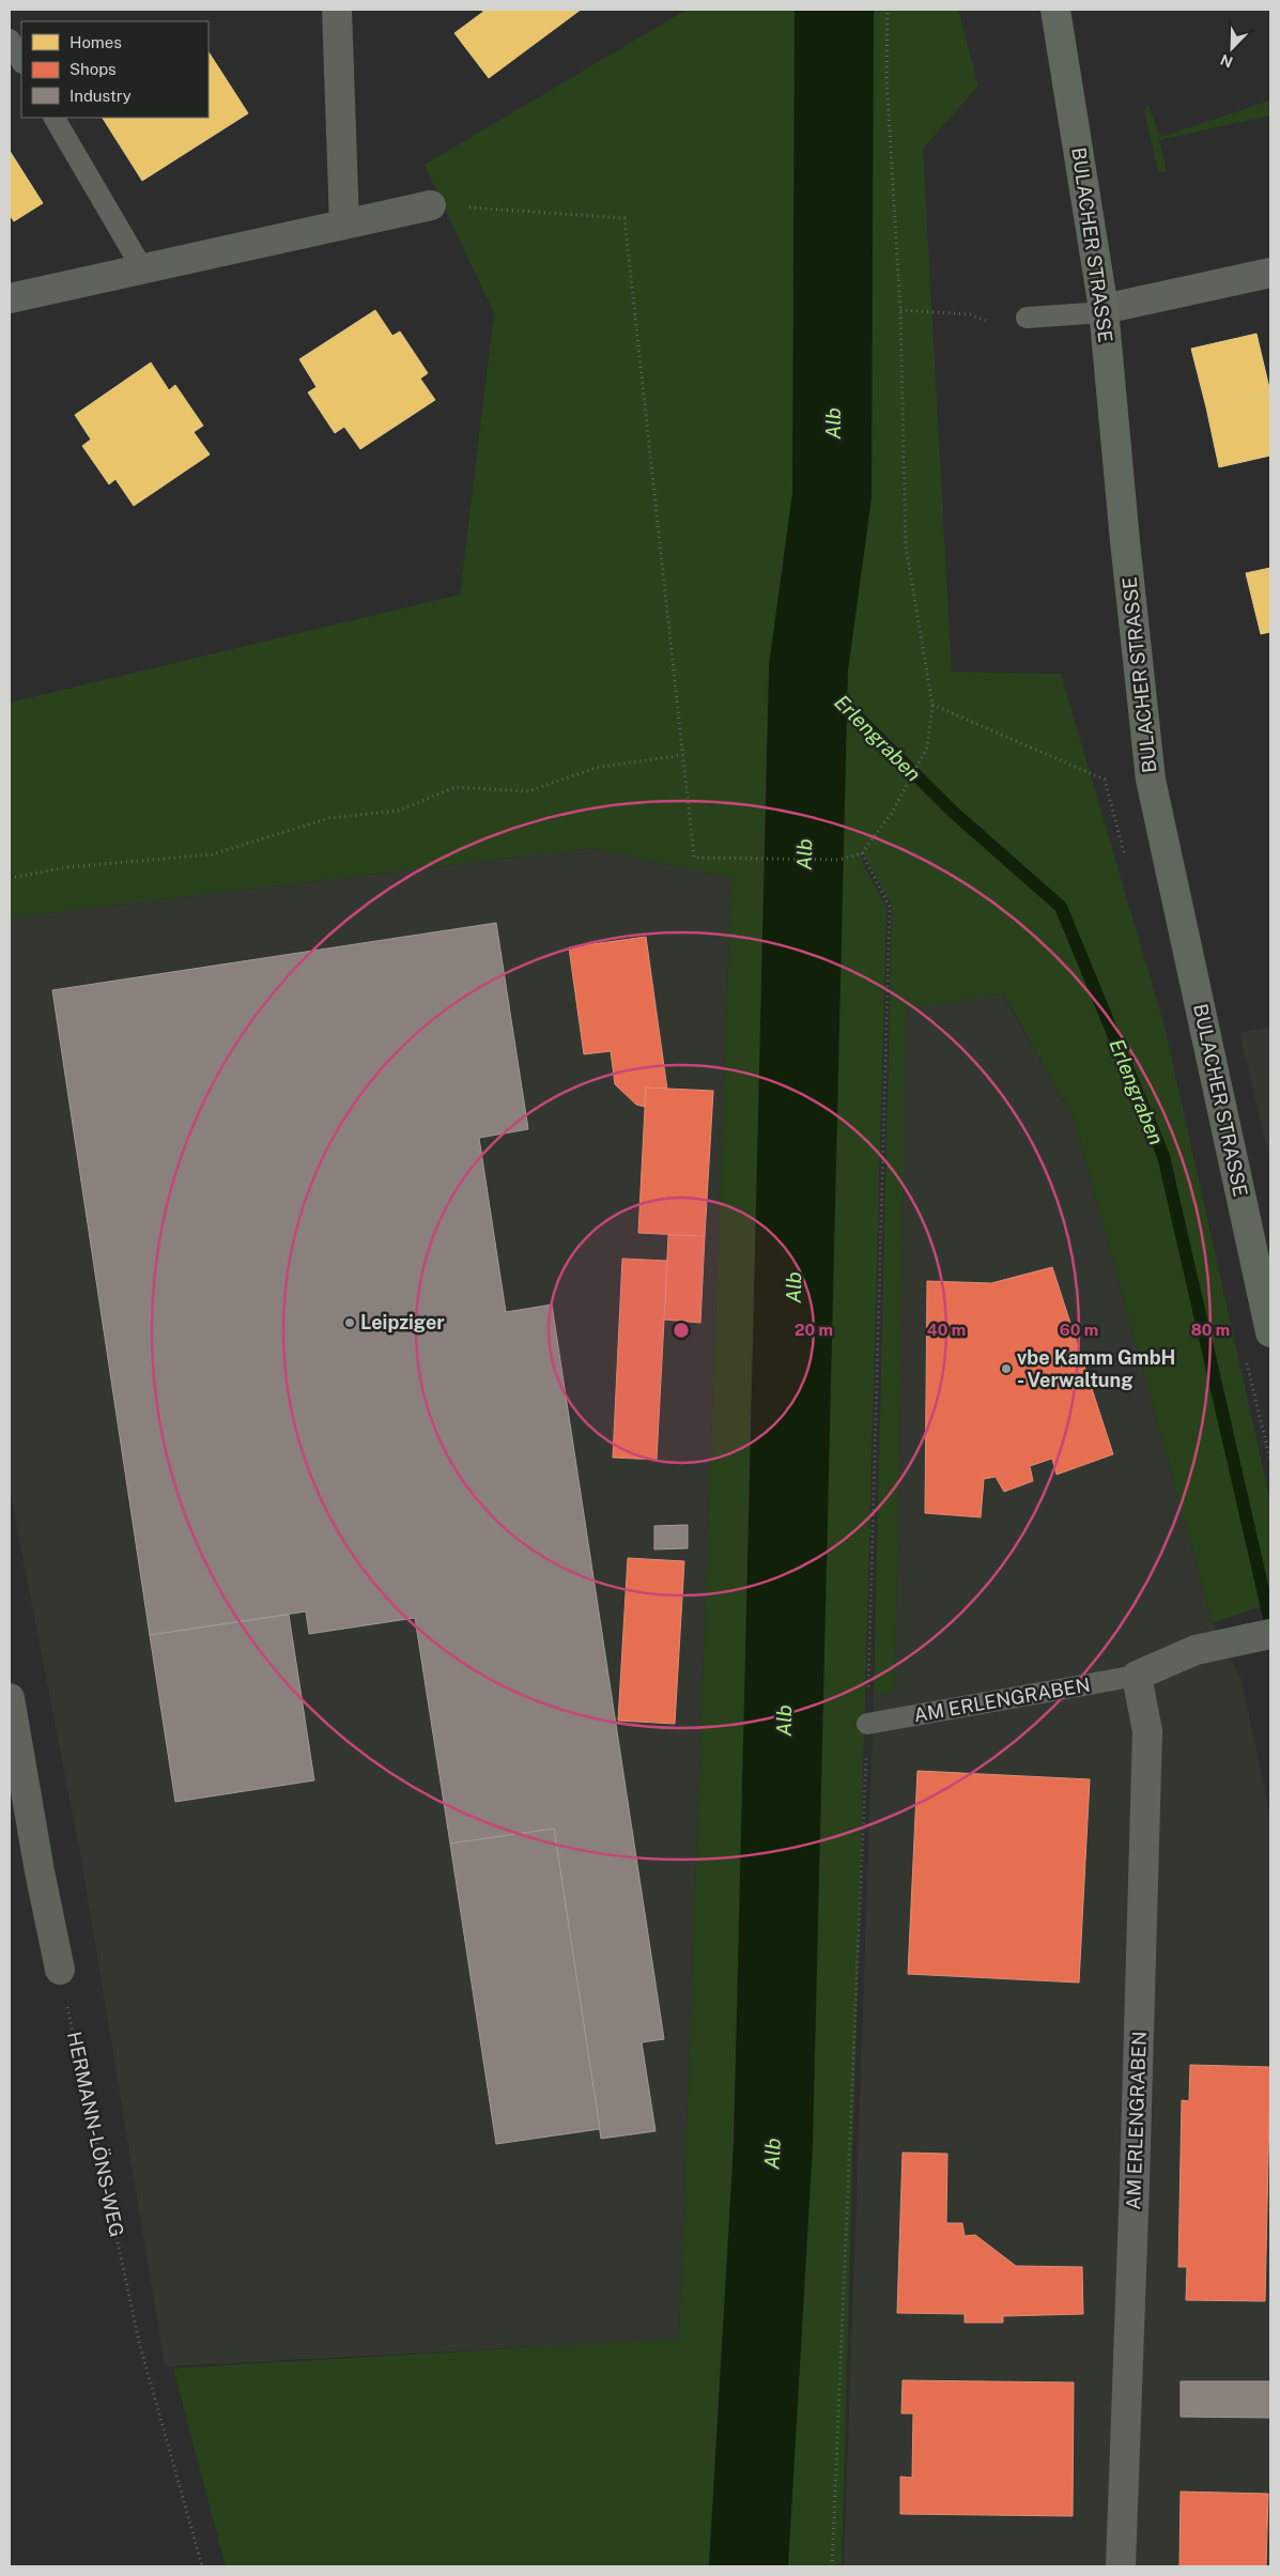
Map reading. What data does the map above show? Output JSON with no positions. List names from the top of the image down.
{
  "streets": {
    "street": ["BULACHER STRASSE", "AM ERLENGRABEN"],
    "path": ["HERMANN-LÖNS-WEG"]
  },
  "water": ["Alb", "Erlengraben"],
  "places": ["Leipziger", "vbe Kamm GmbH - Verwaltung"],
  "legend": ["Homes", "Shops", "Industry"],
  "north": "bottom left",
  "rings": [
    "20 m",
    "40 m",
    "60 m",
    "80 m"
  ]
}
